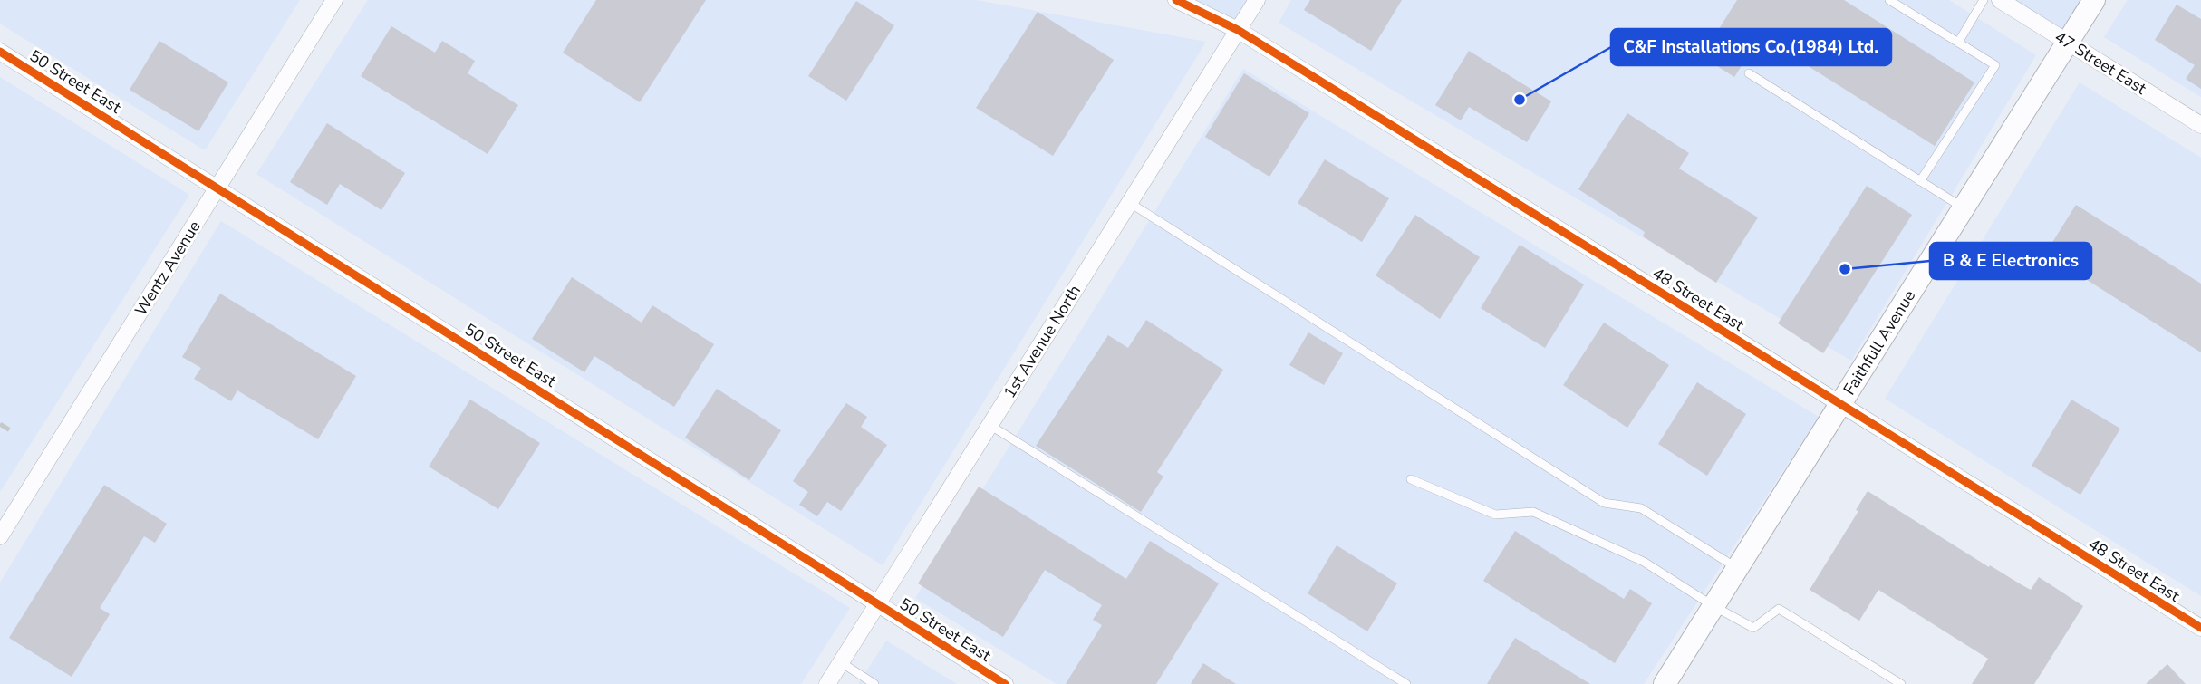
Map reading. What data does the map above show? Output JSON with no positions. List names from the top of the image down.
{
  "streets": {
    "street": [
      "47 Street East",
      "50 Street East",
      "Wentz Avenue",
      "48 Street East",
      "1st Avenue North",
      "Faithfull Avenue"
    ]
  },
  "crossings": [
    ["47 Street East", "Faithfull Avenue"],
    ["50 Street East", "Wentz Avenue"],
    ["50 Street East", "1st Avenue North"],
    ["48 Street East", "1st Avenue North"],
    ["48 Street East", "Faithfull Avenue"]
  ],
  "places": ["C&F Installations Co.(1984) Ltd.", "B & E Electronics"]
}
